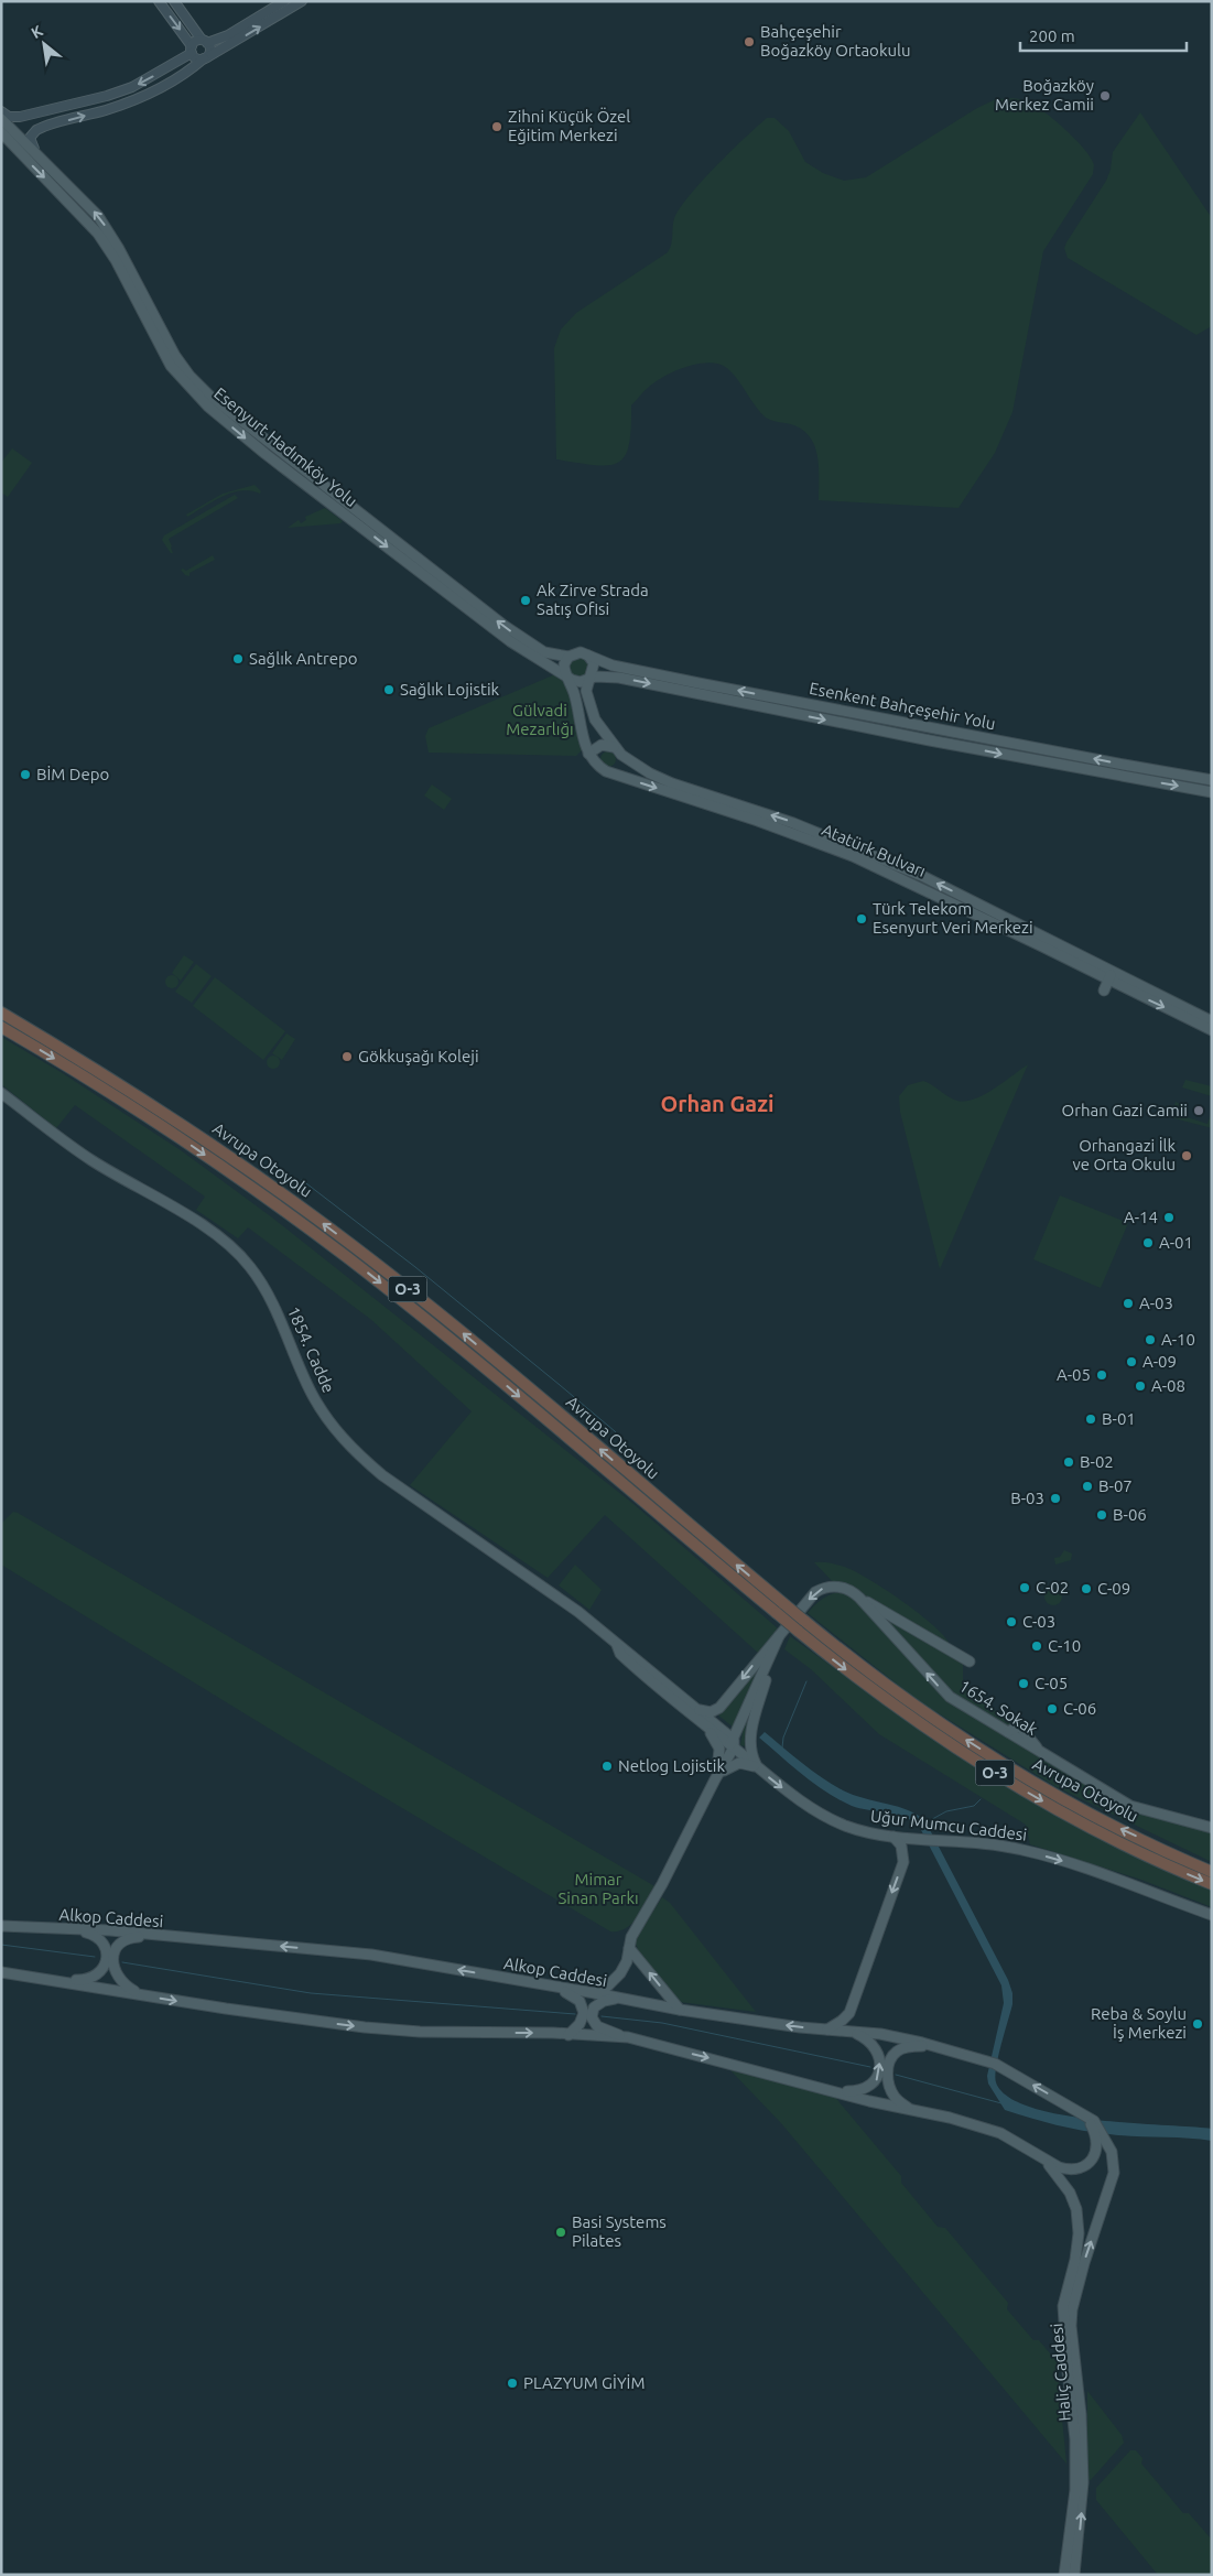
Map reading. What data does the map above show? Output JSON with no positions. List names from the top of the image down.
{
  "streets": {
    "highway": ["Avrupa Otoyolu", "O-3"],
    "main road": [
      "Esenyurt Hadımköy Yolu",
      "Esenkent Bahçeşehir Yolu",
      "Atatürk Bulvarı",
      "1854. Cadde",
      "1654. Sokak",
      "Uğur Mumcu Caddesi",
      "Alkop Caddesi",
      "Haliç Caddesi"
    ]
  },
  "crossings": [
    ["Esenyurt Hadımköy Yolu", "Esenkent Bahçeşehir Yolu"],
    ["Esenyurt Hadımköy Yolu", "Atatürk Bulvarı"],
    ["Esenkent Bahçeşehir Yolu", "Atatürk Bulvarı"],
    ["1654. Sokak", "Uğur Mumcu Caddesi"],
    ["1654. Sokak", "Alkop Caddesi"],
    ["Alkop Caddesi", "Haliç Caddesi"]
  ],
  "one_way": ["1654. Sokak", "Uğur Mumcu Caddesi"],
  "districts": ["Orhan Gazi"],
  "parks": ["Gülvadi Mezarlığı", "Mimar Sinan Parkı"],
  "places": [
    "Bahçeşehir Boğazköy Ortaokulu",
    "Boğazköy Merkez Camii",
    "Zihni Küçük Özel Eğitim Merkezi",
    "Ak Zirve Strada Satış Ofisi",
    "Sağlık Antrepo",
    "Sağlık Lojistik",
    "BİM Depo",
    "Türk Telekom Esenyurt Veri Merkezi",
    "Gökkuşağı Koleji",
    "Orhan Gazi Camii",
    "Orhangazi İlk ve Orta Okulu",
    "A-14",
    "A-01",
    "A-03",
    "A-10",
    "A-09",
    "A-05",
    "A-08",
    "B-01",
    "B-02",
    "B-07",
    "B-03",
    "B-06",
    "C-02",
    "C-09",
    "C-03",
    "C-10",
    "C-05",
    "C-06",
    "Netlog Lojistik",
    "Reba & Soylu İş Merkezi",
    "Basi Systems Pilates",
    "PLAZYUM GİYİM"
  ],
  "scale_bar": "200 m",
  "north": "top left"
}
